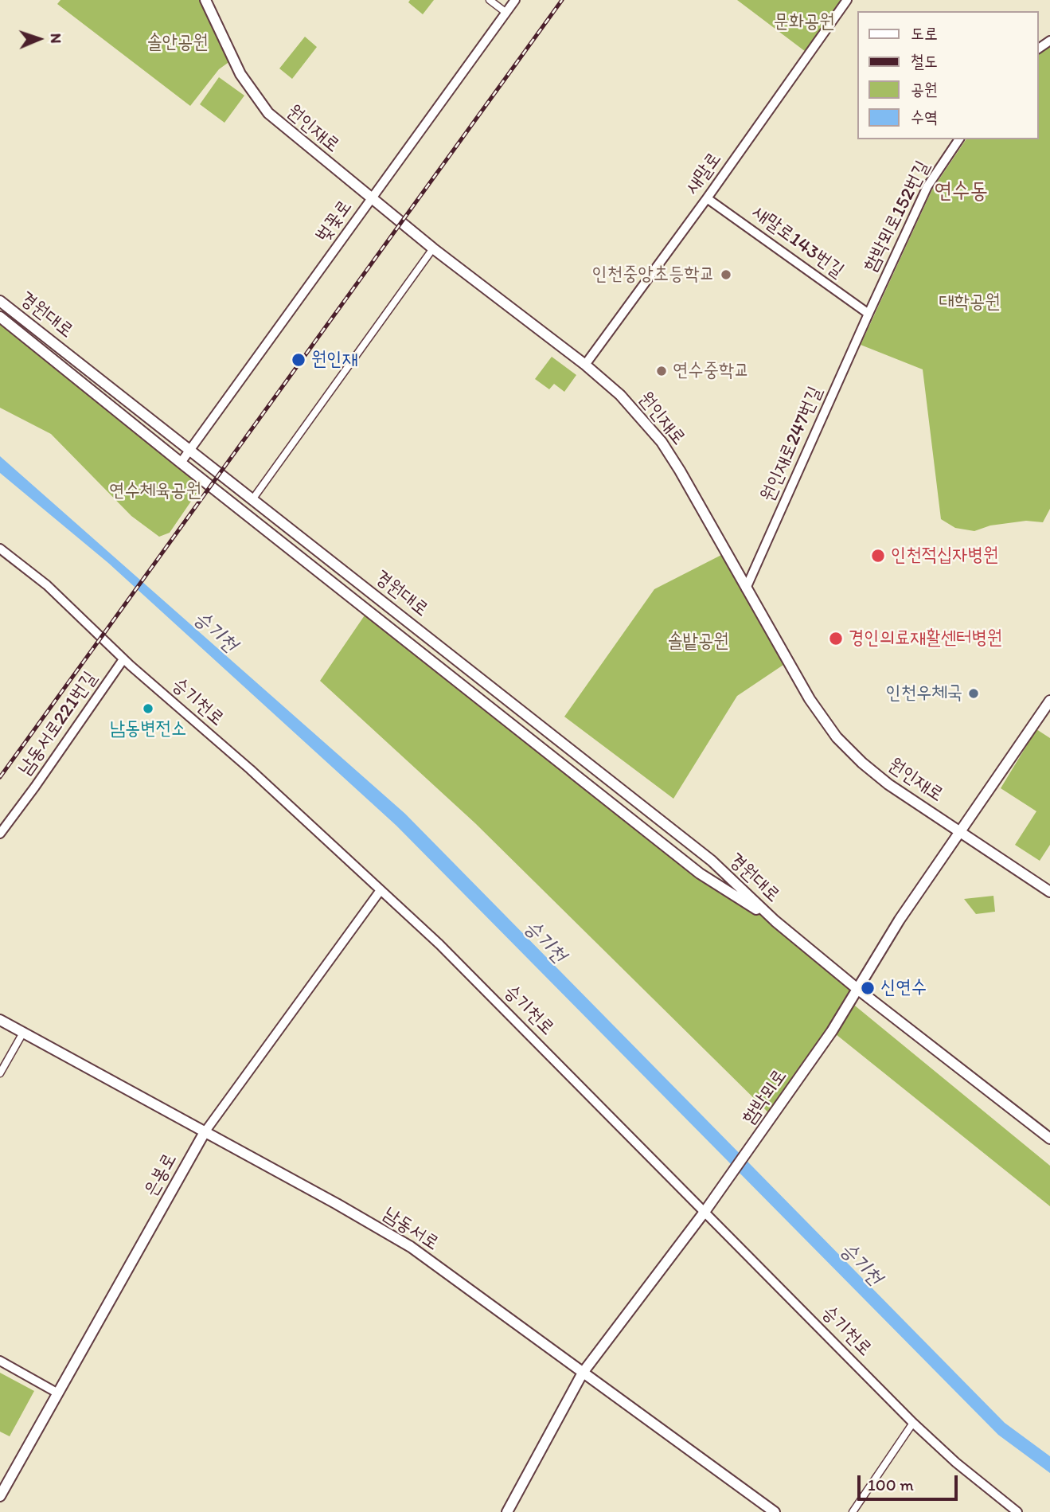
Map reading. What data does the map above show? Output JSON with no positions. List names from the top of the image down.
{
  "streets": {
    "main road": [
      "원인재로",
      "경원대로",
      "함박뫼로",
      "은봉로",
      "남동서로"
    ],
    "street": [
      "새말로",
      "함박뫼로152번길",
      "벚꽃로",
      "새말로143번길",
      "원인재로247번길",
      "승기천로",
      "남동서로221번길"
    ]
  },
  "crossings": [
    ["원인재로", "새말로"],
    ["원인재로", "벚꽃로"],
    ["원인재로", "원인재로247번길"],
    ["원인재로", "함박뫼로"],
    ["새말로", "새말로143번길"],
    ["함박뫼로152번길", "새말로143번길"],
    ["함박뫼로152번길", "원인재로247번길"],
    ["벚꽃로", "경원대로"],
    ["새말로143번길", "원인재로247번길"],
    ["경원대로", "함박뫼로"],
    ["승기천로", "남동서로221번길"],
    ["승기천로", "함박뫼로"],
    ["승기천로", "은봉로"],
    ["함박뫼로", "남동서로"],
    ["은봉로", "남동서로"]
  ],
  "districts": ["연수동"],
  "water": ["승기천"],
  "parks": [
    "문화공원",
    "솔안공원",
    "대학공원",
    "연수체육공원",
    "솔밭공원"
  ],
  "places": [
    "인천중앙초등학교",
    "원인재",
    "연수중학교",
    "인천적십자병원",
    "경인의료재활센터병원",
    "인천우체국",
    "남동변전소",
    "신연수"
  ],
  "legend": [
    "도로",
    "철도",
    "공원",
    "수역"
  ],
  "scale_bar": "100 m",
  "north": "right"
}
